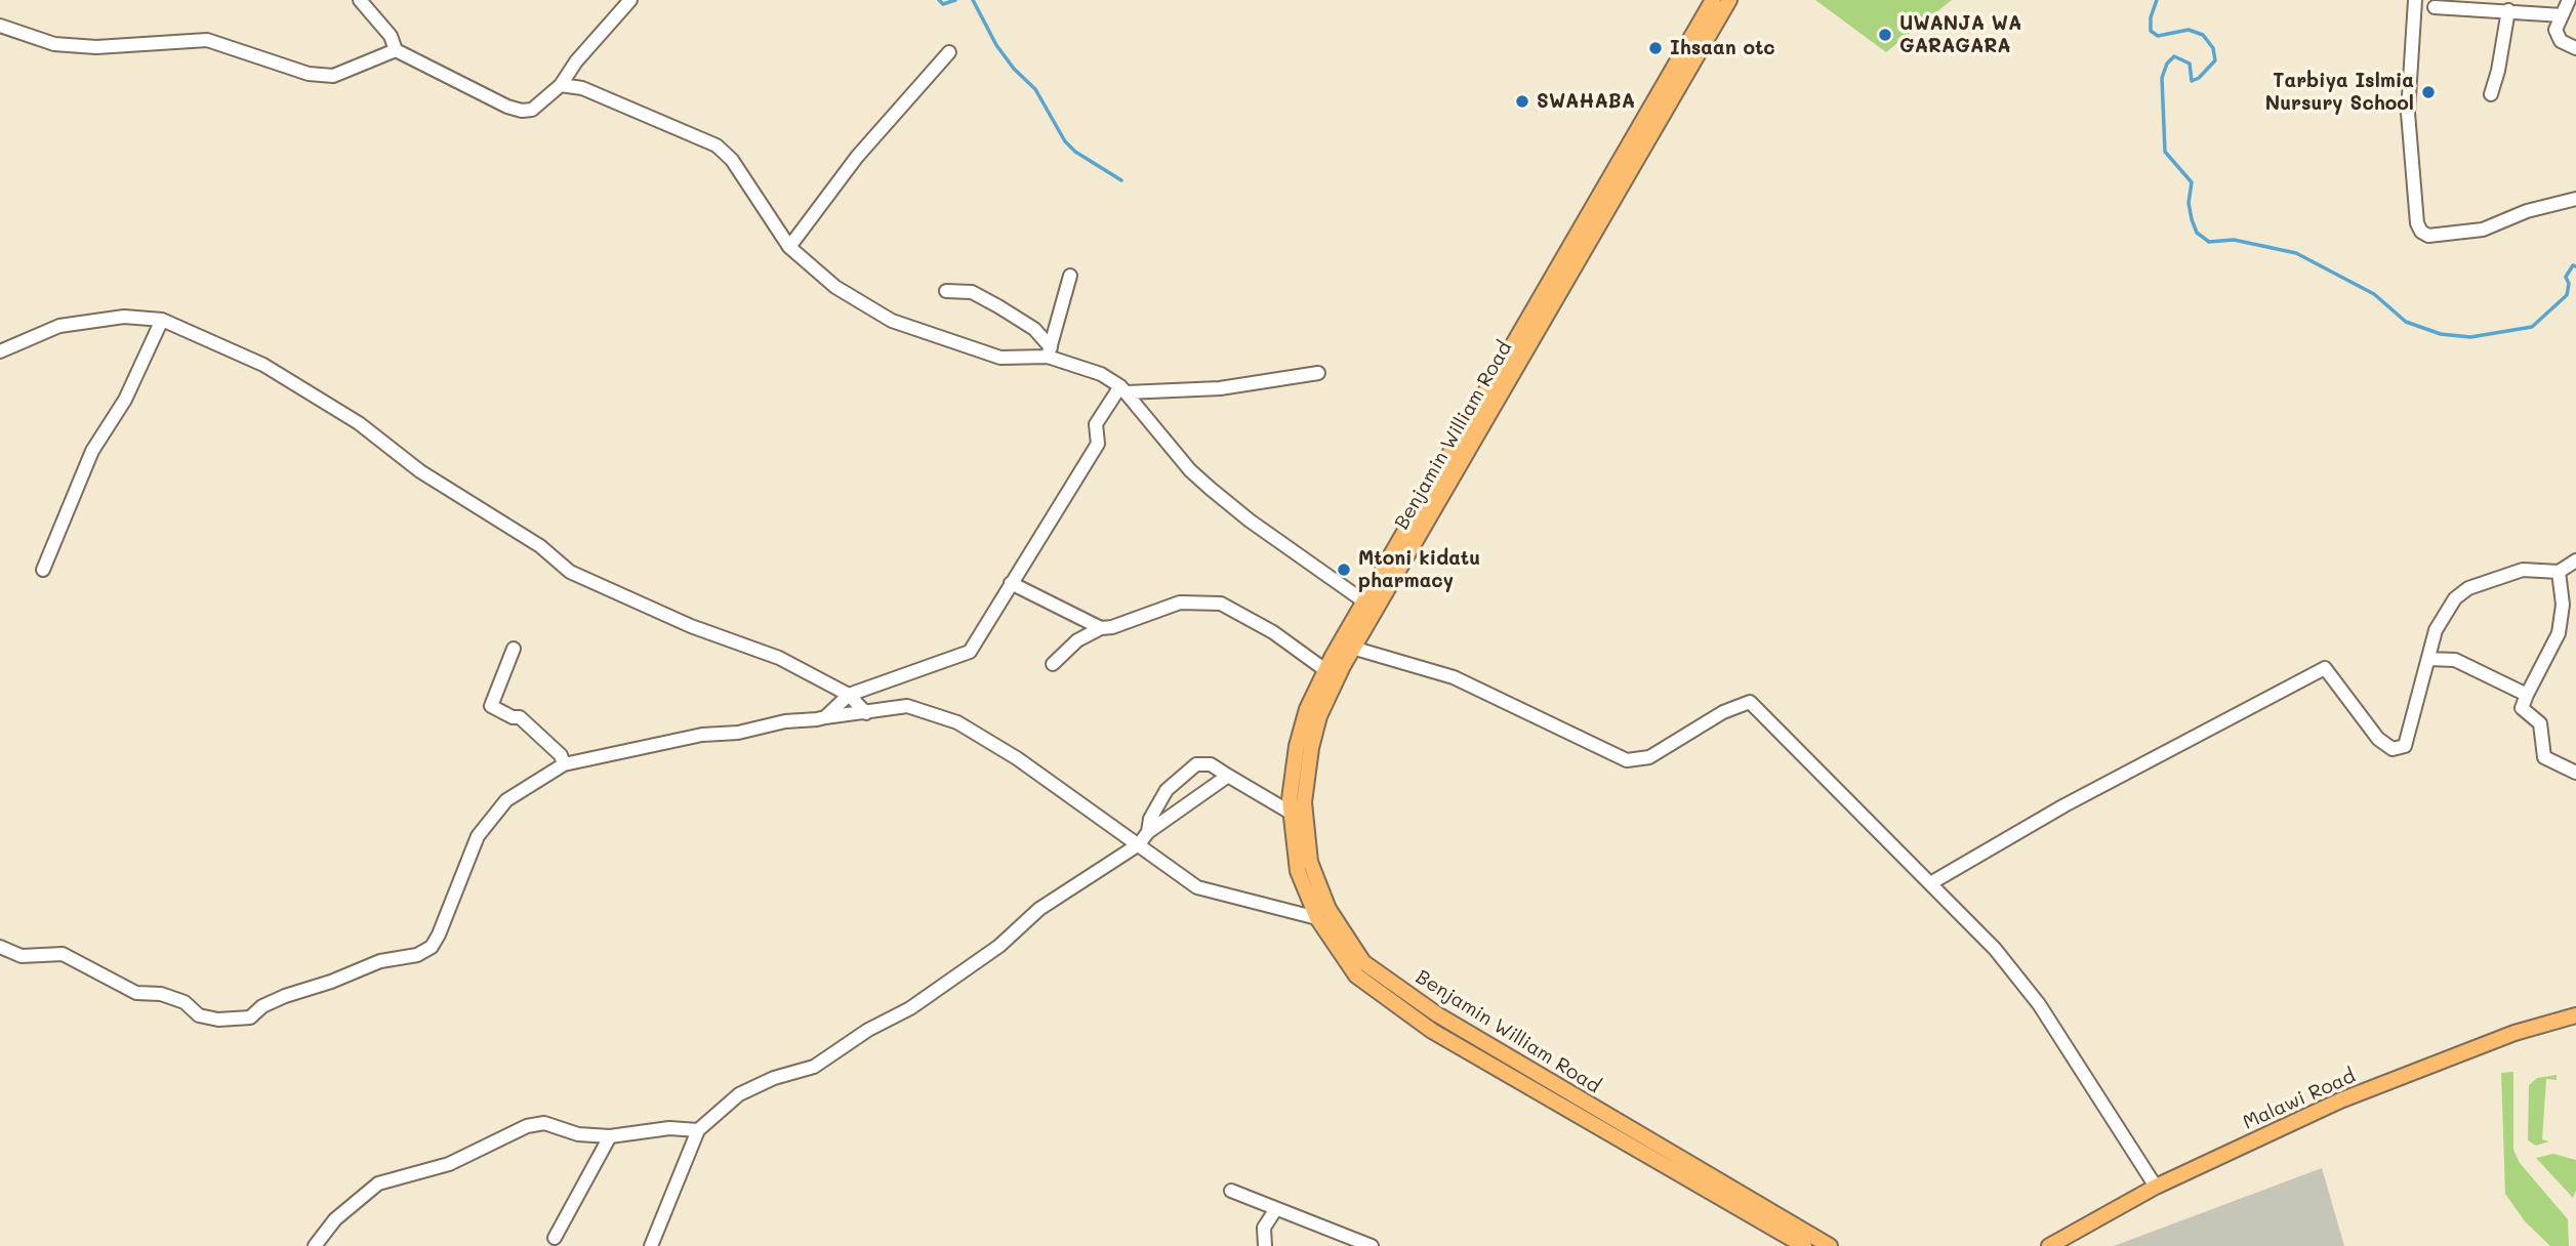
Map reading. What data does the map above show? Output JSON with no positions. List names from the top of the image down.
{
  "streets": {
    "main road": ["Benjamin William Road", "Malawi Road"]
  },
  "places": [
    "UWANJA WA GARAGARA",
    "Ihsaan otc",
    "Tarbiya Islmia Nursury School",
    "SWAHABA",
    "Mtoni kidatu pharmacy"
  ]
}
